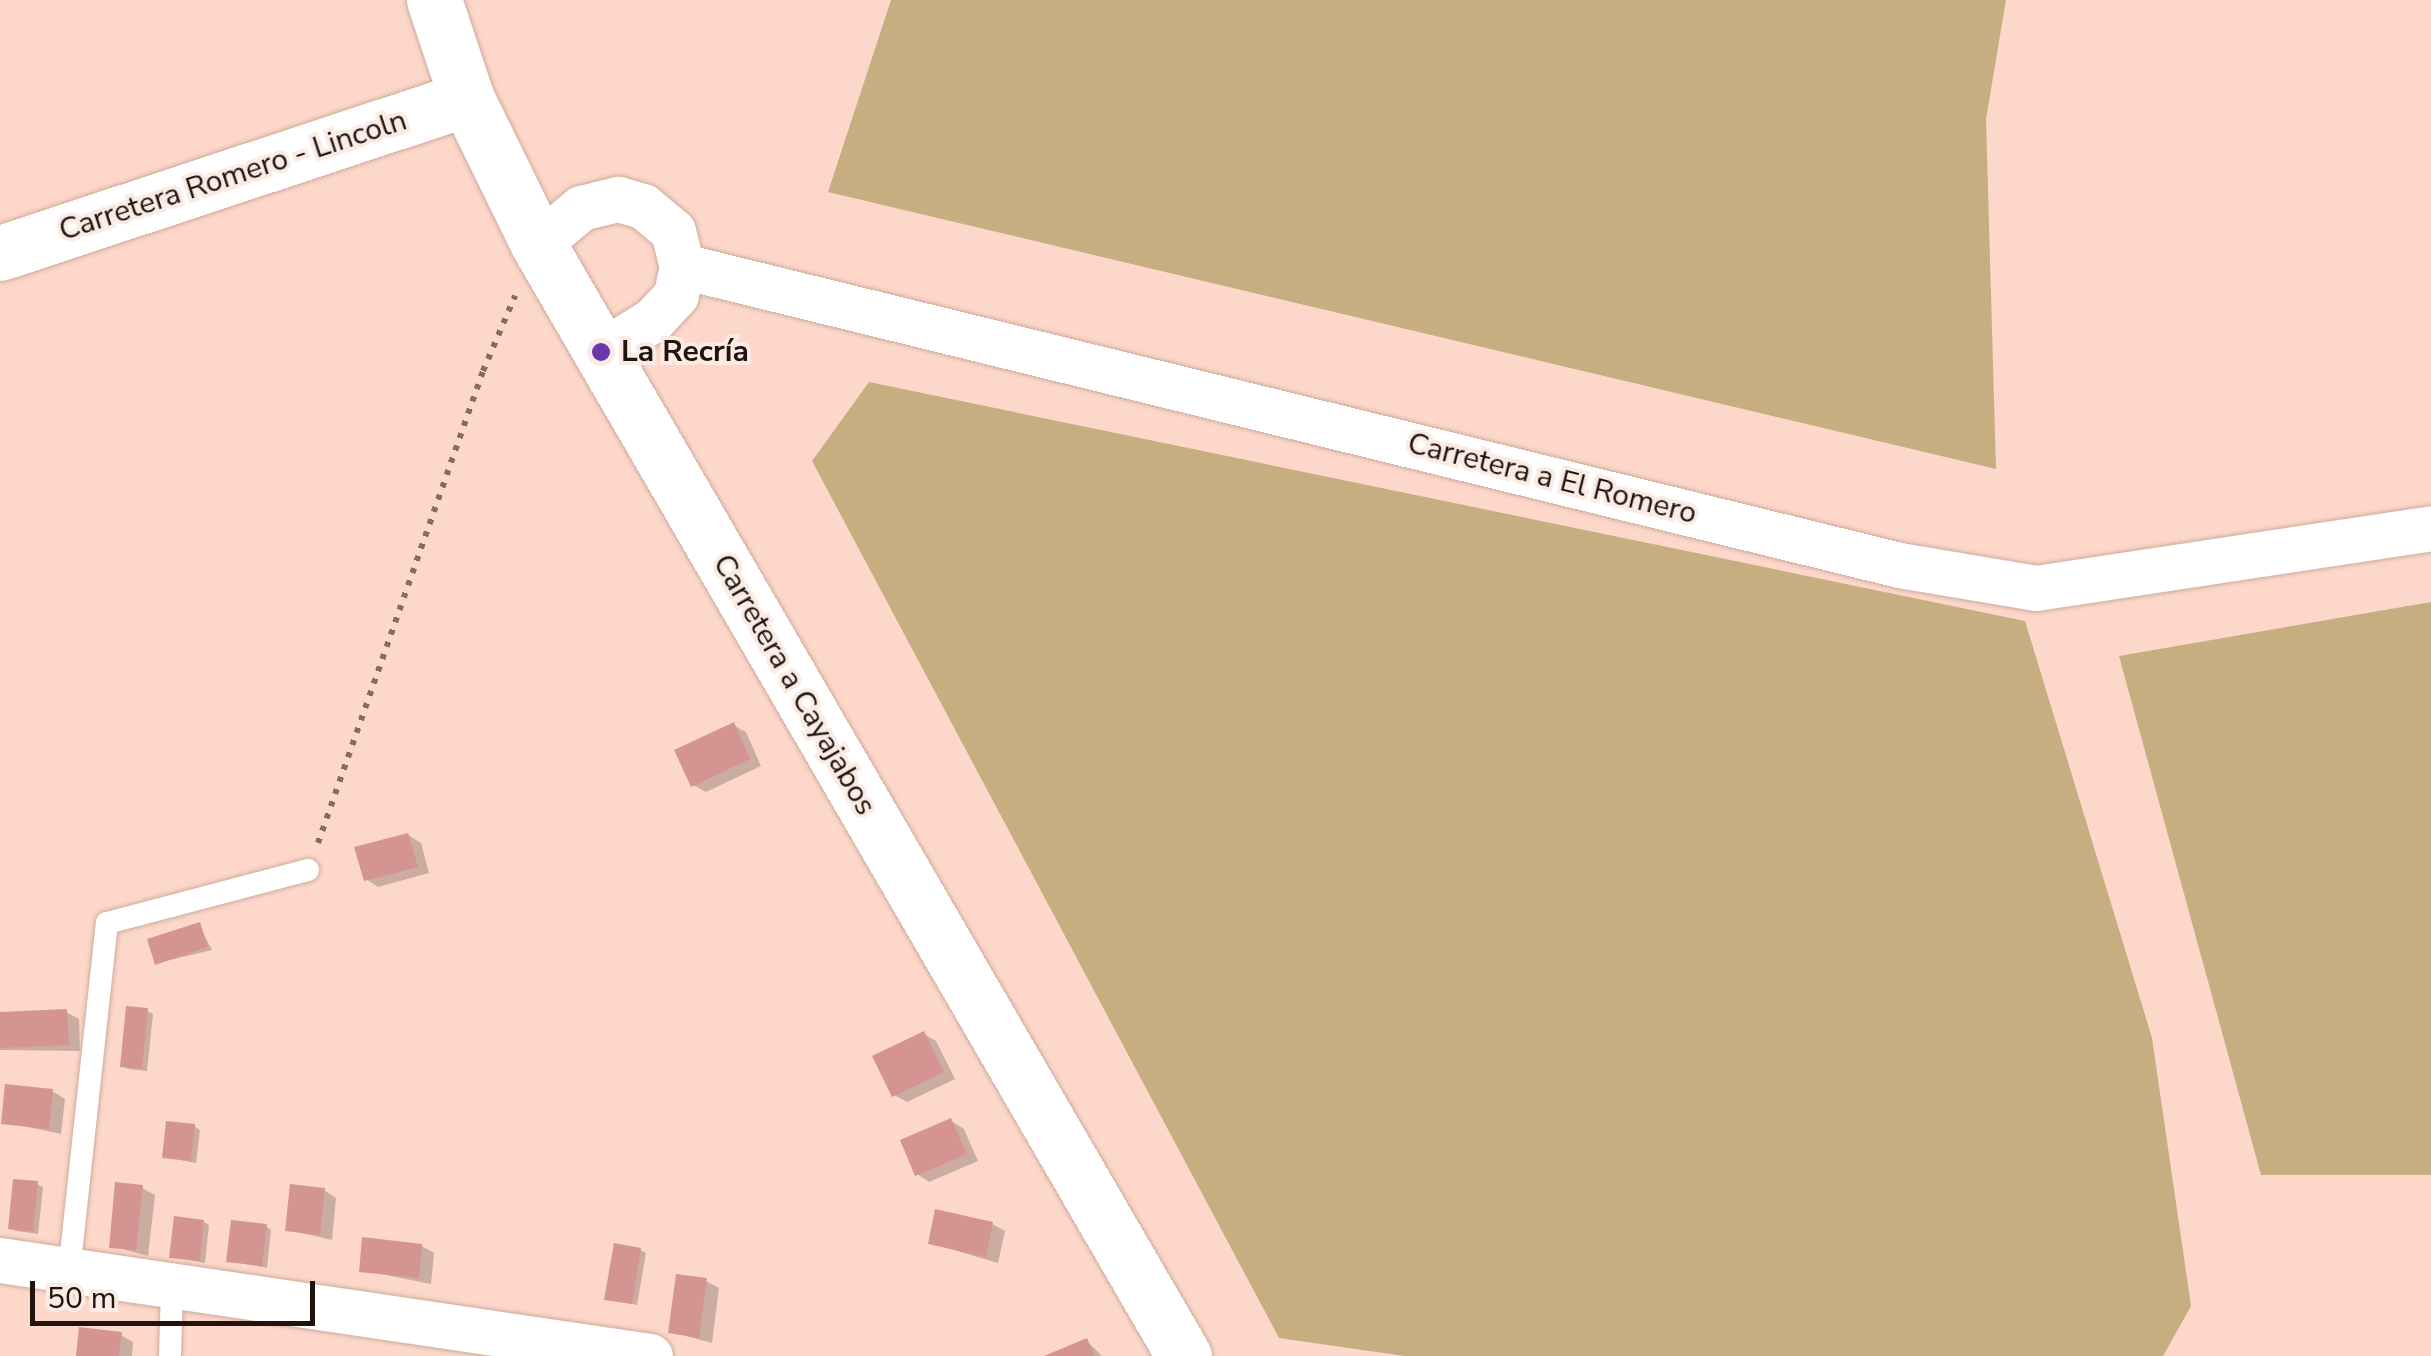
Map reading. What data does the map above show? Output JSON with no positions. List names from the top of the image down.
{
  "streets": {
    "main road": ["Carretera Romero - Lincoln", "Carretera a Cayajabos"],
    "street": ["Carretera a El Romero"]
  },
  "crossings": [
    ["Carretera Romero - Lincoln", "Carretera a Cayajabos"],
    ["Carretera a El Romero", "Carretera a Cayajabos"]
  ],
  "places": ["La Recría"],
  "scale_bar": "50 m"
}
